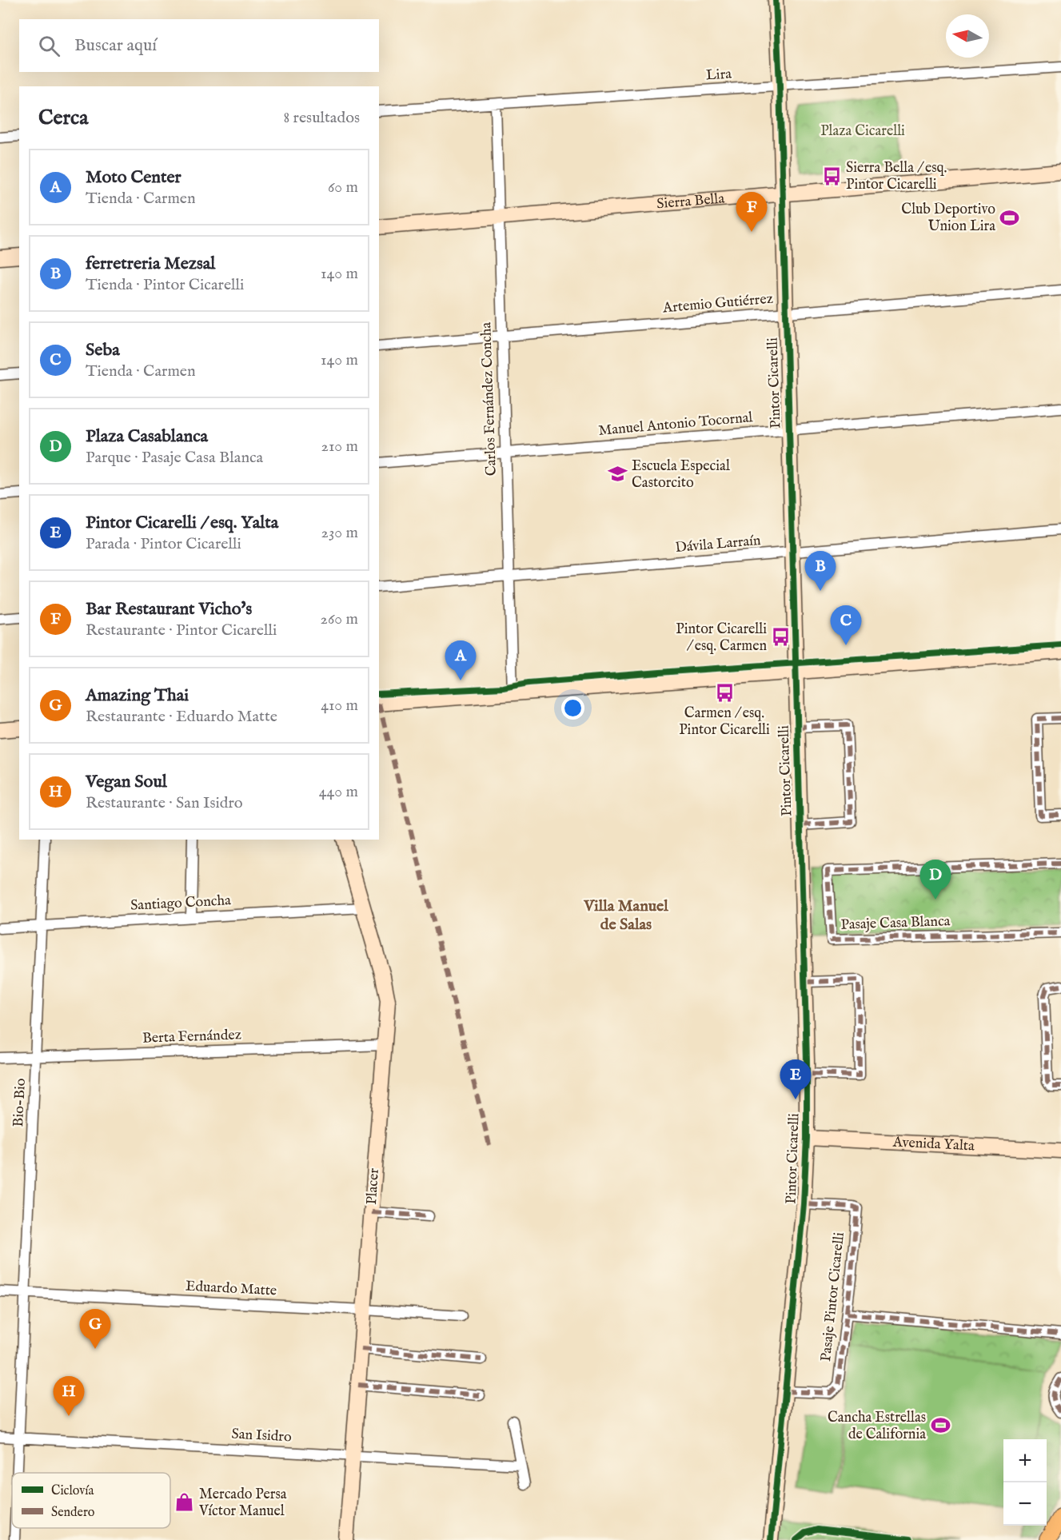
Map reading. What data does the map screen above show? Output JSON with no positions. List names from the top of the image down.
{
  "streets": {
    "street": [
      "Lira",
      "Sierra Bella",
      "Artemio Gutiérrez",
      "Pintor Cicarelli",
      "Carlos Fernández Concha",
      "Manuel Antonio Tocornal",
      "Dávila Larraín",
      "Santiago Concha",
      "Pasaje Casa Blanca",
      "Berta Fernández",
      "Bio-Bio",
      "Avenida Yalta",
      "Placer",
      "Eduardo Matte",
      "Pasaje Pintor Cicarelli",
      "San Isidro"
    ]
  },
  "crossings": [
    ["Lira", "Pintor Cicarelli"],
    ["Lira", "Carlos Fernández Concha"],
    ["Sierra Bella", "Pintor Cicarelli"],
    ["Sierra Bella", "Carlos Fernández Concha"],
    ["Artemio Gutiérrez", "Pintor Cicarelli"],
    ["Artemio Gutiérrez", "Carlos Fernández Concha"],
    ["Pintor Cicarelli", "Manuel Antonio Tocornal"],
    ["Pintor Cicarelli", "Dávila Larraín"],
    ["Pintor Cicarelli", "Avenida Yalta"],
    ["Pintor Cicarelli", "Pasaje Pintor Cicarelli"],
    ["Carlos Fernández Concha", "Manuel Antonio Tocornal"],
    ["Carlos Fernández Concha", "Dávila Larraín"],
    ["Santiago Concha", "Bio-Bio"],
    ["Santiago Concha", "Placer"],
    ["Berta Fernández", "Bio-Bio"],
    ["Berta Fernández", "Placer"],
    ["Bio-Bio", "Eduardo Matte"],
    ["Bio-Bio", "San Isidro"],
    ["Placer", "Eduardo Matte"],
    ["Placer", "San Isidro"]
  ],
  "districts": ["Villa Manuel de Salas"],
  "parks": ["Plaza Cicarelli"],
  "places": {
    "bus stop": ["Sierra Bella / esq. Pintor Cicarelli", "Pintor Cicarelli / esq. Carmen", "Carmen / esq. Pintor Cicarelli"],
    "sports": ["Club Deportivo Union Lira", "Cancha Estrellas de California"],
    "school or university": ["Escuela Especial Castorcito"],
    "shop": ["Mercado Persa Víctor Manuel"]
  },
  "legend": ["Ciclovía", "Sendero"],
  "north": "left",
  "page": {
    "search": "Buscar aquí",
    "heading": ["Cerca", "8 resultados"],
    "list": [
      {
        "mark": "A",
        "name": "Moto Center",
        "note": "Tienda · Carmen",
        "value": "60 m"
      },
      {
        "mark": "B",
        "name": "ferretreria Mezsal",
        "note": "Tienda · Pintor Cicarelli",
        "value": "140 m"
      },
      {
        "mark": "C",
        "name": "Seba",
        "note": "Tienda · Carmen",
        "value": "140 m"
      },
      {
        "mark": "D",
        "name": "Plaza Casablanca",
        "note": "Parque · Pasaje Casa Blanca",
        "value": "210 m"
      },
      {
        "mark": "E",
        "name": "Pintor Cicarelli / esq. Yalta",
        "note": "Parada · Pintor Cicarelli",
        "value": "230 m"
      },
      {
        "mark": "F",
        "name": "Bar Restaurant Vicho's",
        "note": "Restaurante · Pintor Cicarelli",
        "value": "260 m"
      },
      {
        "mark": "G",
        "name": "Amazing Thai",
        "note": "Restaurante · Eduardo Matte",
        "value": "410 m"
      },
      {
        "mark": "H",
        "name": "Vegan Soul",
        "note": "Restaurante · San Isidro",
        "value": "440 m"
      }
    ],
    "pins": [
      "F",
      "B",
      "C",
      "A",
      "D",
      "E",
      "G",
      "H"
    ],
    "map_buttons": ["+", "−"]
  }
}
